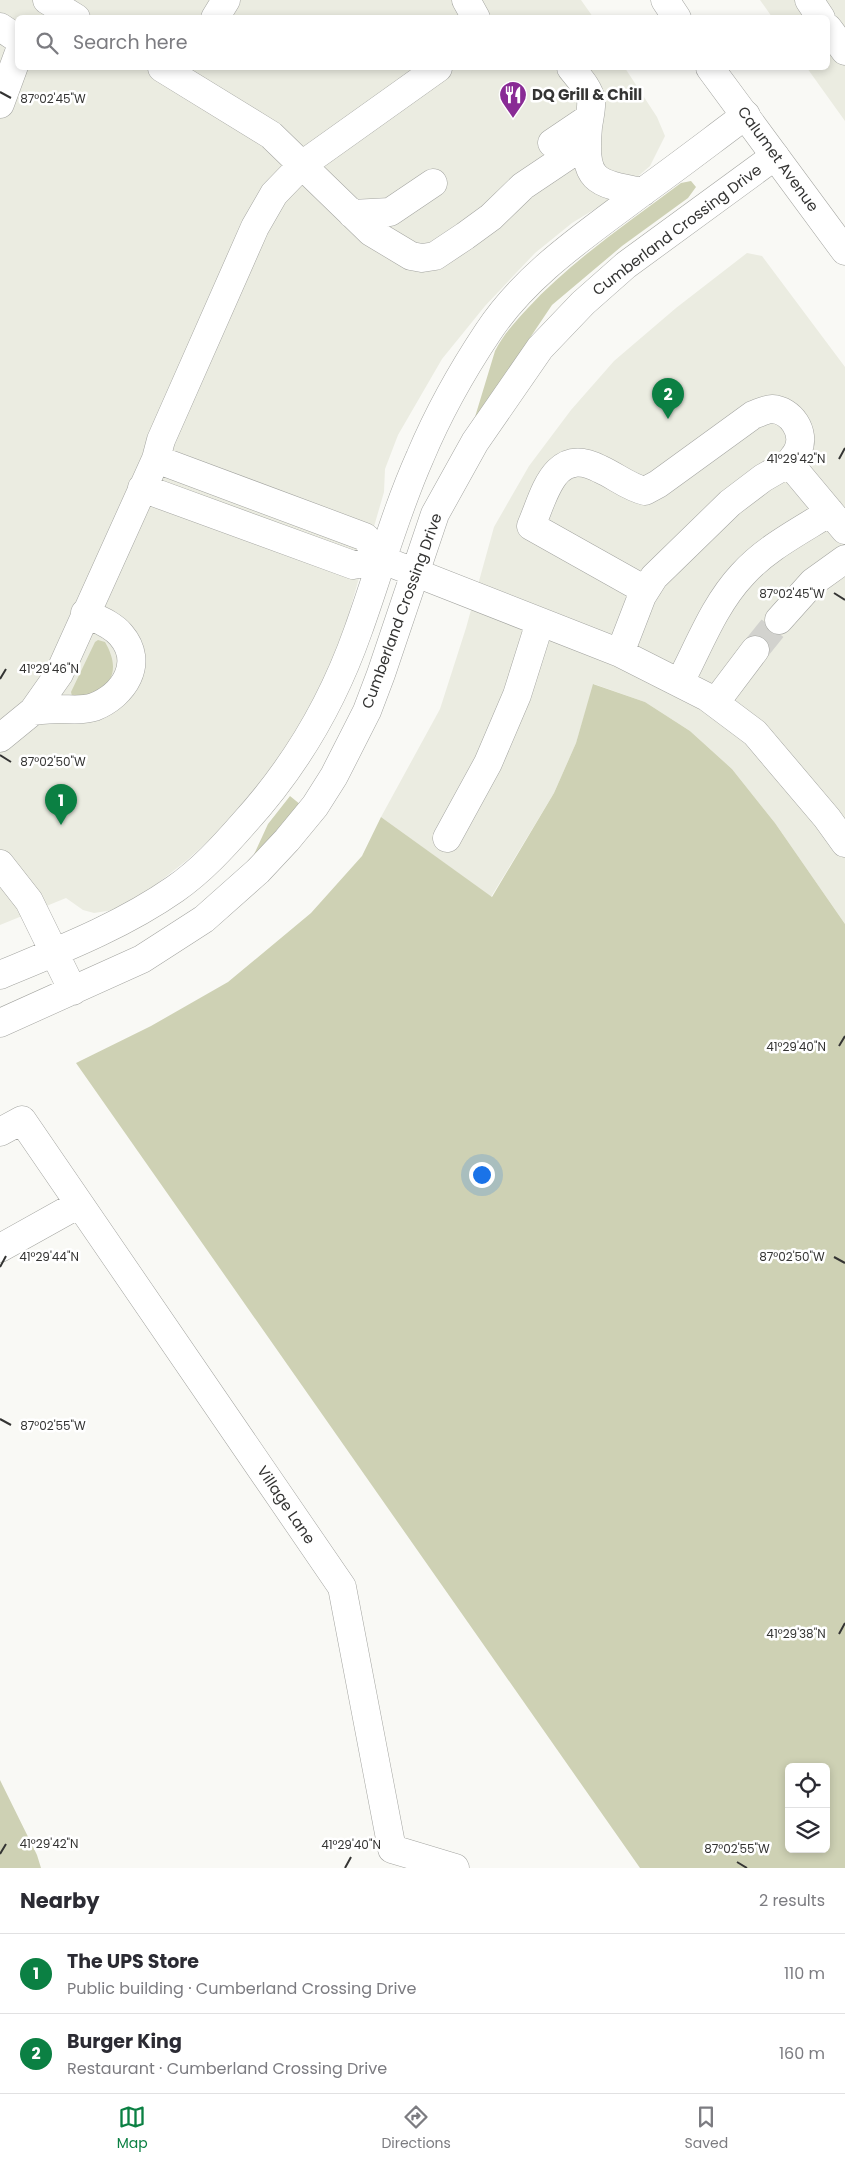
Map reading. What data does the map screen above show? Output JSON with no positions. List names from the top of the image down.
{
  "streets": {
    "street": ["Calumet Avenue", "Cumberland Crossing Drive", "Village Lane"]
  },
  "crossings": [
    ["Calumet Avenue", "Cumberland Crossing Drive"]
  ],
  "places": {
    "restaurant": ["DQ Grill & Chill"]
  },
  "page": {
    "search": "Search here",
    "pins": ["2", "1"],
    "heading": ["Nearby", "2 results"],
    "list": [
      {
        "mark": "1",
        "name": "The UPS Store",
        "note": "Public building · Cumberland Crossing Drive",
        "value": "110 m"
      },
      {
        "mark": "2",
        "name": "Burger King",
        "note": "Restaurant · Cumberland Crossing Drive",
        "value": "160 m"
      }
    ],
    "nav": ["Map", "Directions", "Saved"]
  },
  "coordinates": [
    "87°02'45\"W",
    "41°29'42\"N",
    "41°29'46\"N",
    "87°02'50\"W",
    "41°29'40\"N",
    "41°29'44\"N",
    "87°02'55\"W",
    "41°29'38\"N"
  ]
}
